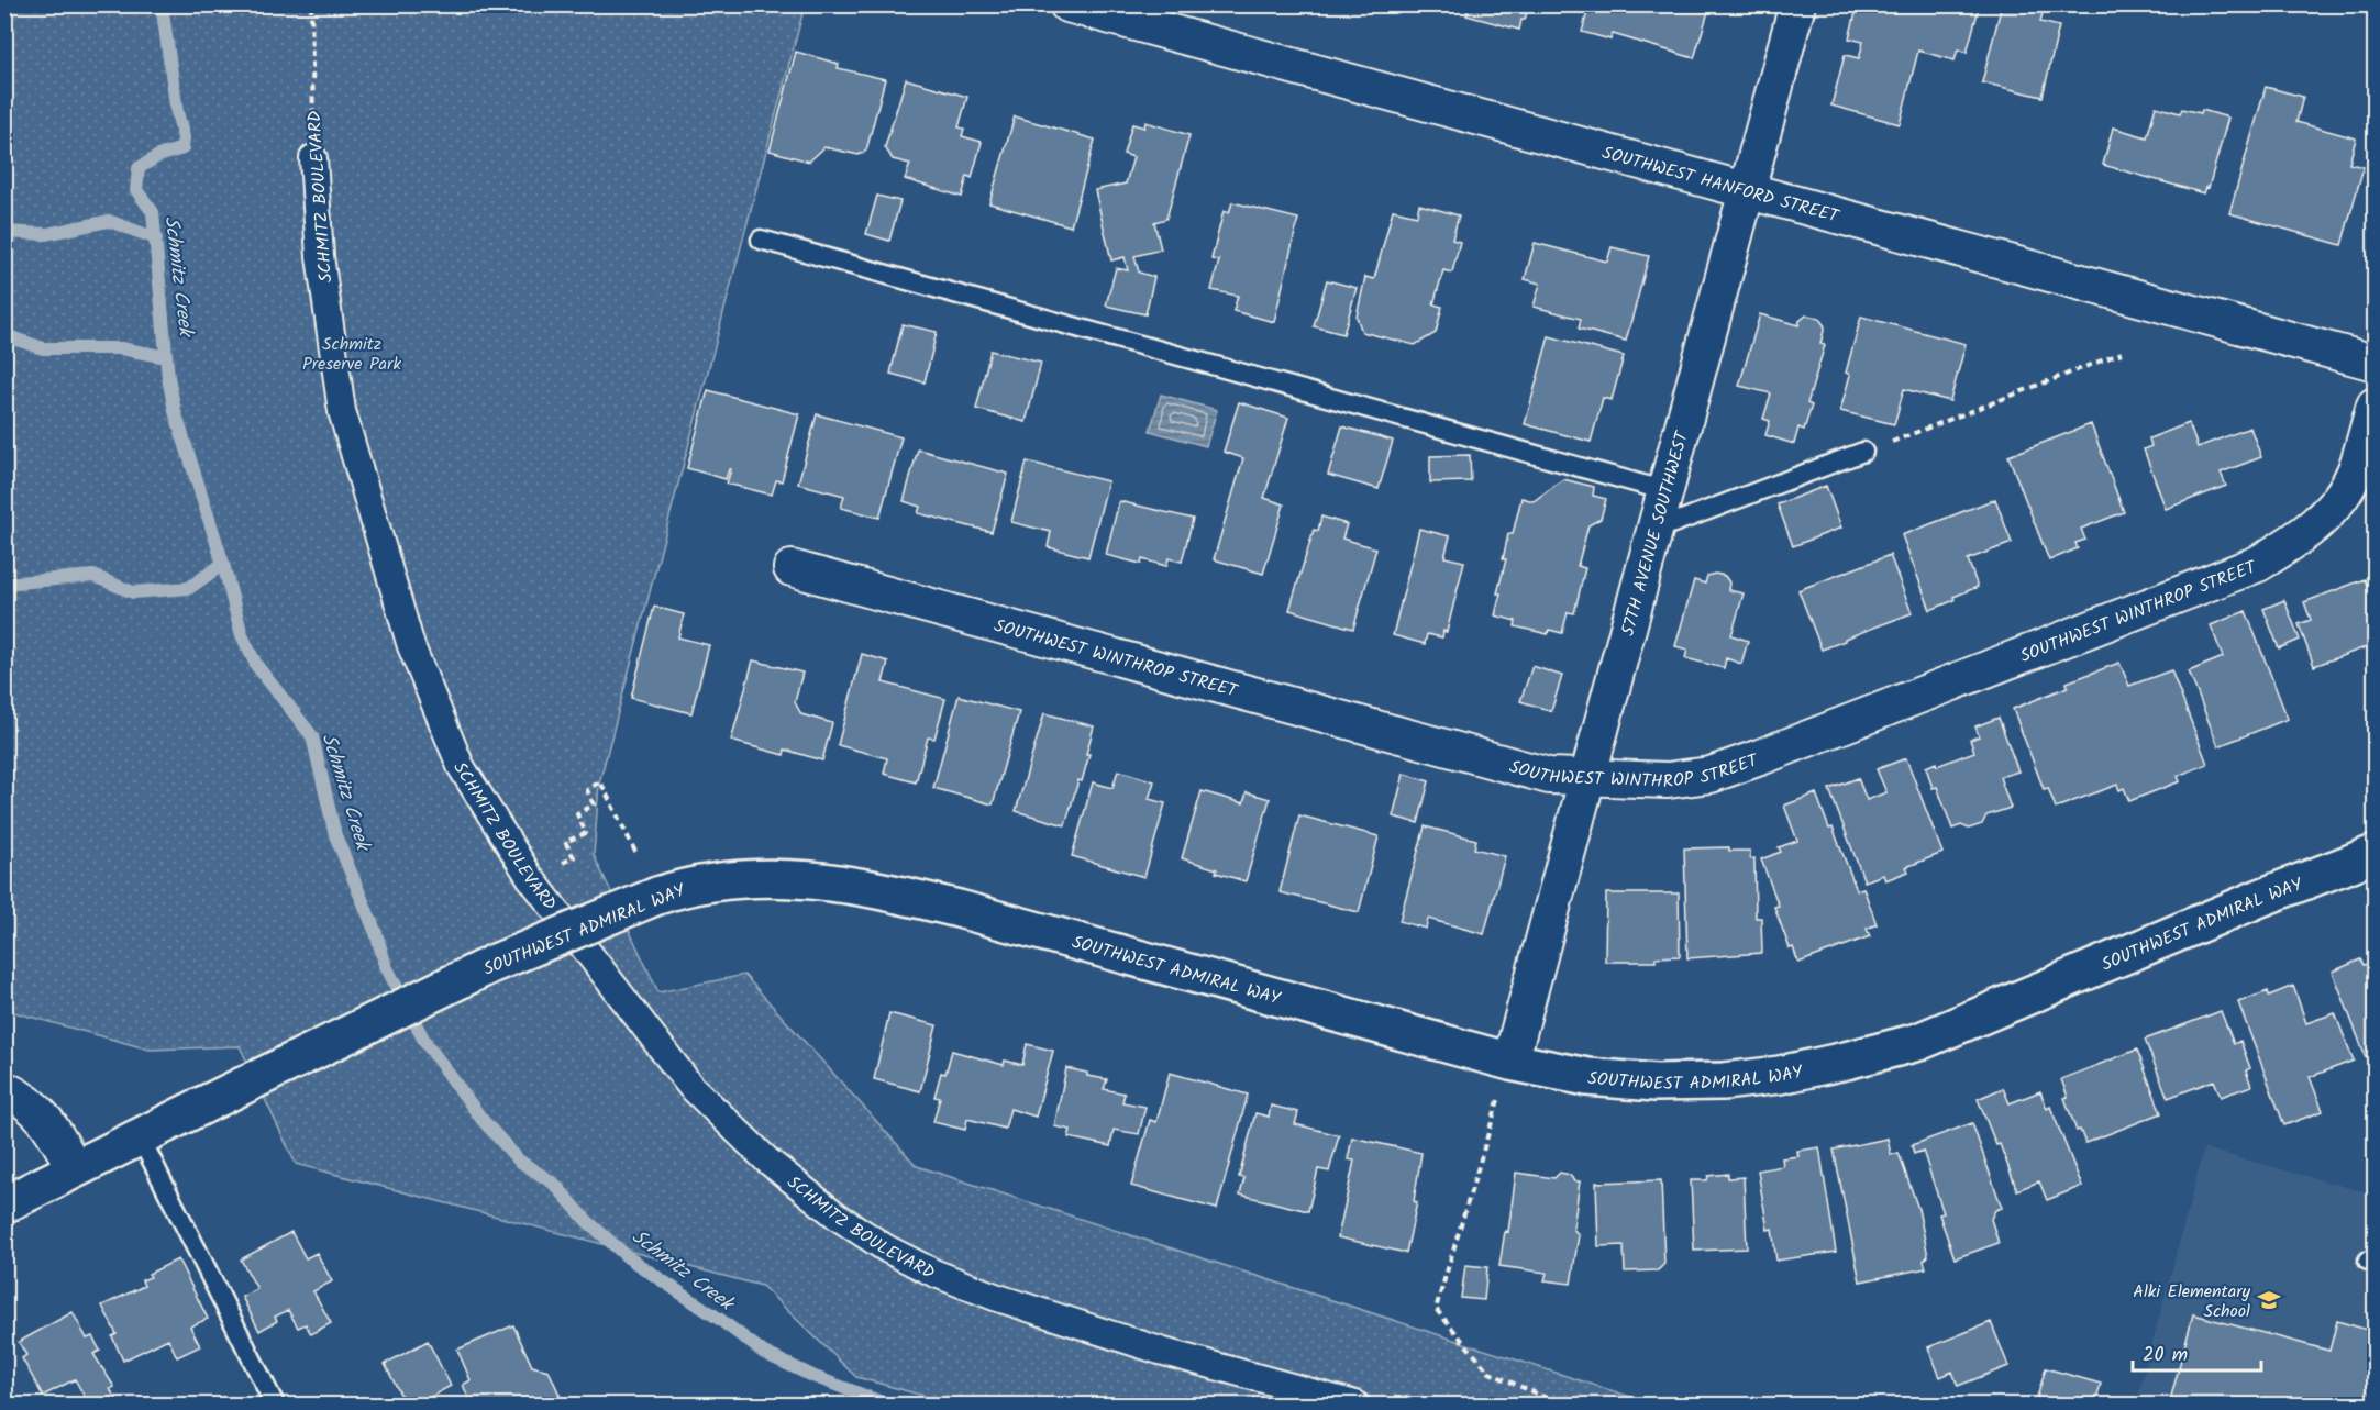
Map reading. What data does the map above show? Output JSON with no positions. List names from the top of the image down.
{
  "streets": {
    "main road": ["SOUTHWEST ADMIRAL WAY"],
    "street": [
      "SOUTHWEST HANFORD STREET",
      "SCHMITZ BOULEVARD",
      "57TH AVENUE SOUTHWEST",
      "SOUTHWEST WINTHROP STREET"
    ]
  },
  "crossings": [
    ["SOUTHWEST HANFORD STREET", "57TH AVENUE SOUTHWEST"],
    ["57TH AVENUE SOUTHWEST", "SOUTHWEST WINTHROP STREET"],
    ["57TH AVENUE SOUTHWEST", "SOUTHWEST ADMIRAL WAY"]
  ],
  "water": ["Schmitz Creek"],
  "parks": ["Schmitz Preserve Park"],
  "places": {
    "school or university": ["Alki Elementary School"]
  },
  "scale_bar": "20 m"
}
